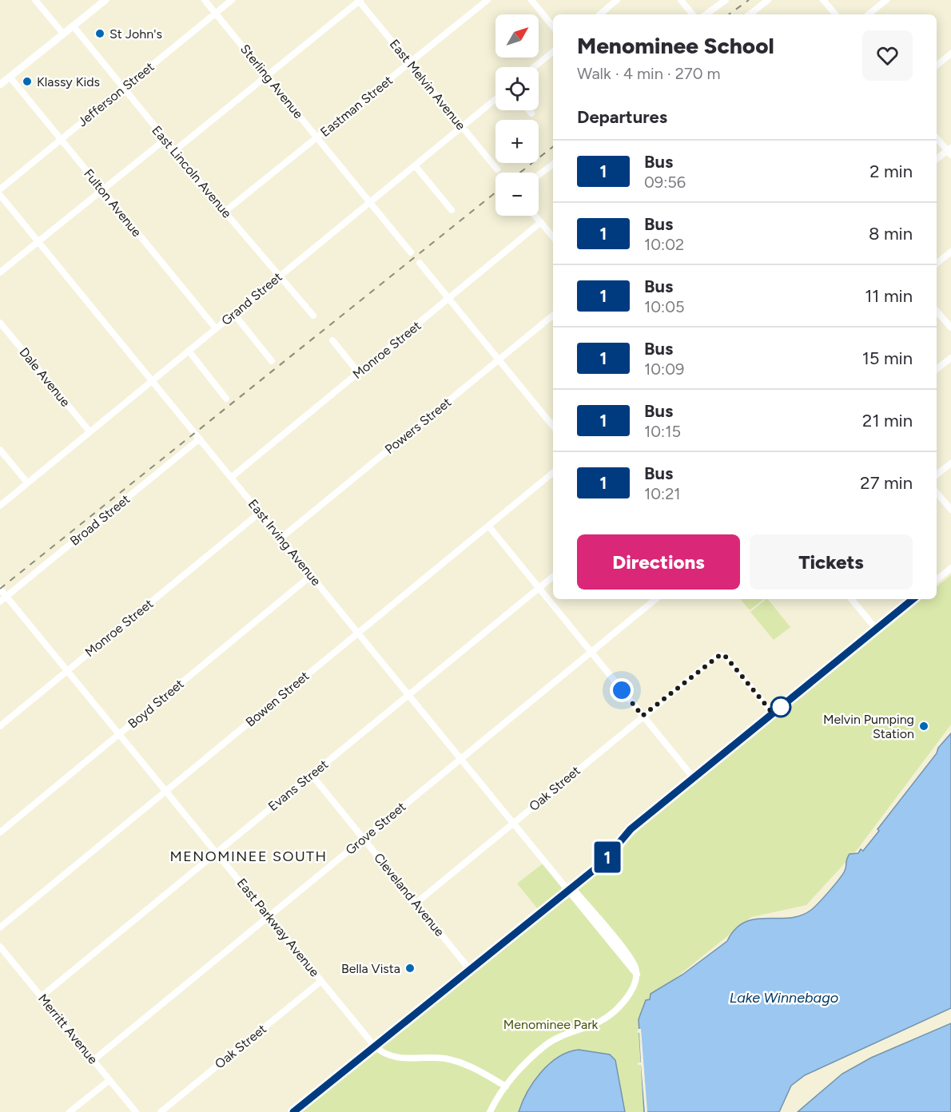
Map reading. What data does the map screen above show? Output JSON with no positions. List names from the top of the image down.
{
  "streets": {
    "street": [
      "Sterling Avenue",
      "East Melvin Avenue",
      "Jefferson Street",
      "Eastman Street",
      "East Lincoln Avenue",
      "Fulton Avenue",
      "Grand Street",
      "Monroe Street",
      "Dale Avenue",
      "Powers Street",
      "Broad Street",
      "East Irving Avenue",
      "Bowen Street",
      "Boyd Street",
      "Evans Street",
      "Oak Street",
      "Grove Street",
      "Cleveland Avenue",
      "East Parkway Avenue",
      "Merritt Avenue"
    ]
  },
  "crossings": [
    ["Sterling Avenue", "Jefferson Street"],
    ["Sterling Avenue", "Eastman Street"],
    ["Sterling Avenue", "Grand Street"],
    ["East Melvin Avenue", "Eastman Street"],
    ["East Melvin Avenue", "Grand Street"],
    ["Jefferson Street", "East Lincoln Avenue"],
    ["Jefferson Street", "Fulton Avenue"],
    ["Eastman Street", "East Lincoln Avenue"],
    ["East Lincoln Avenue", "Grand Street"],
    ["Fulton Avenue", "Grand Street"],
    ["Grand Street", "Dale Avenue"],
    ["Grand Street", "East Irving Avenue"],
    ["Monroe Street", "East Irving Avenue"],
    ["Monroe Street", "East Parkway Avenue"],
    ["Powers Street", "East Irving Avenue"],
    ["Broad Street", "East Irving Avenue"],
    ["Broad Street", "East Parkway Avenue"],
    ["East Irving Avenue", "Bowen Street"],
    ["East Irving Avenue", "Boyd Street"],
    ["East Irving Avenue", "Evans Street"],
    ["East Irving Avenue", "Oak Street"],
    ["East Irving Avenue", "Grove Street"],
    ["East Irving Avenue", "East Parkway Avenue"],
    ["Bowen Street", "East Parkway Avenue"],
    ["Boyd Street", "East Parkway Avenue"],
    ["Evans Street", "Cleveland Avenue"],
    ["Evans Street", "East Parkway Avenue"],
    ["Evans Street", "Merritt Avenue"],
    ["Oak Street", "Cleveland Avenue"],
    ["Oak Street", "East Parkway Avenue"],
    ["Grove Street", "Cleveland Avenue"],
    ["Grove Street", "East Parkway Avenue"],
    ["Grove Street", "Merritt Avenue"]
  ],
  "districts": ["MENOMINEE SOUTH"],
  "water": ["Lake Winnebago"],
  "parks": ["Menominee Park"],
  "places": [
    "St John's",
    "Klassy Kids",
    "Melvin Pumping Station",
    "Bella Vista"
  ],
  "lines": ["bus line 1"],
  "north": "top right",
  "page": {
    "on_map": "1",
    "map_buttons": ["+", "−"],
    "heading": [
      ["Menominee School", "Walk · 4 min · 270 m"],
      "Departures"
    ],
    "list": [
      {
        "mark": "1",
        "name": "Bus",
        "note": "09:56",
        "value": "2 min"
      },
      {
        "mark": "1",
        "name": "Bus",
        "note": "10:02",
        "value": "8 min"
      },
      {
        "mark": "1",
        "name": "Bus",
        "note": "10:05",
        "value": "11 min"
      },
      {
        "mark": "1",
        "name": "Bus",
        "note": "10:09",
        "value": "15 min"
      },
      {
        "mark": "1",
        "name": "Bus",
        "note": "10:15",
        "value": "21 min"
      },
      {
        "mark": "1",
        "name": "Bus",
        "note": "10:21",
        "value": "27 min"
      }
    ],
    "buttons": ["Directions", "Tickets"]
  }
}
